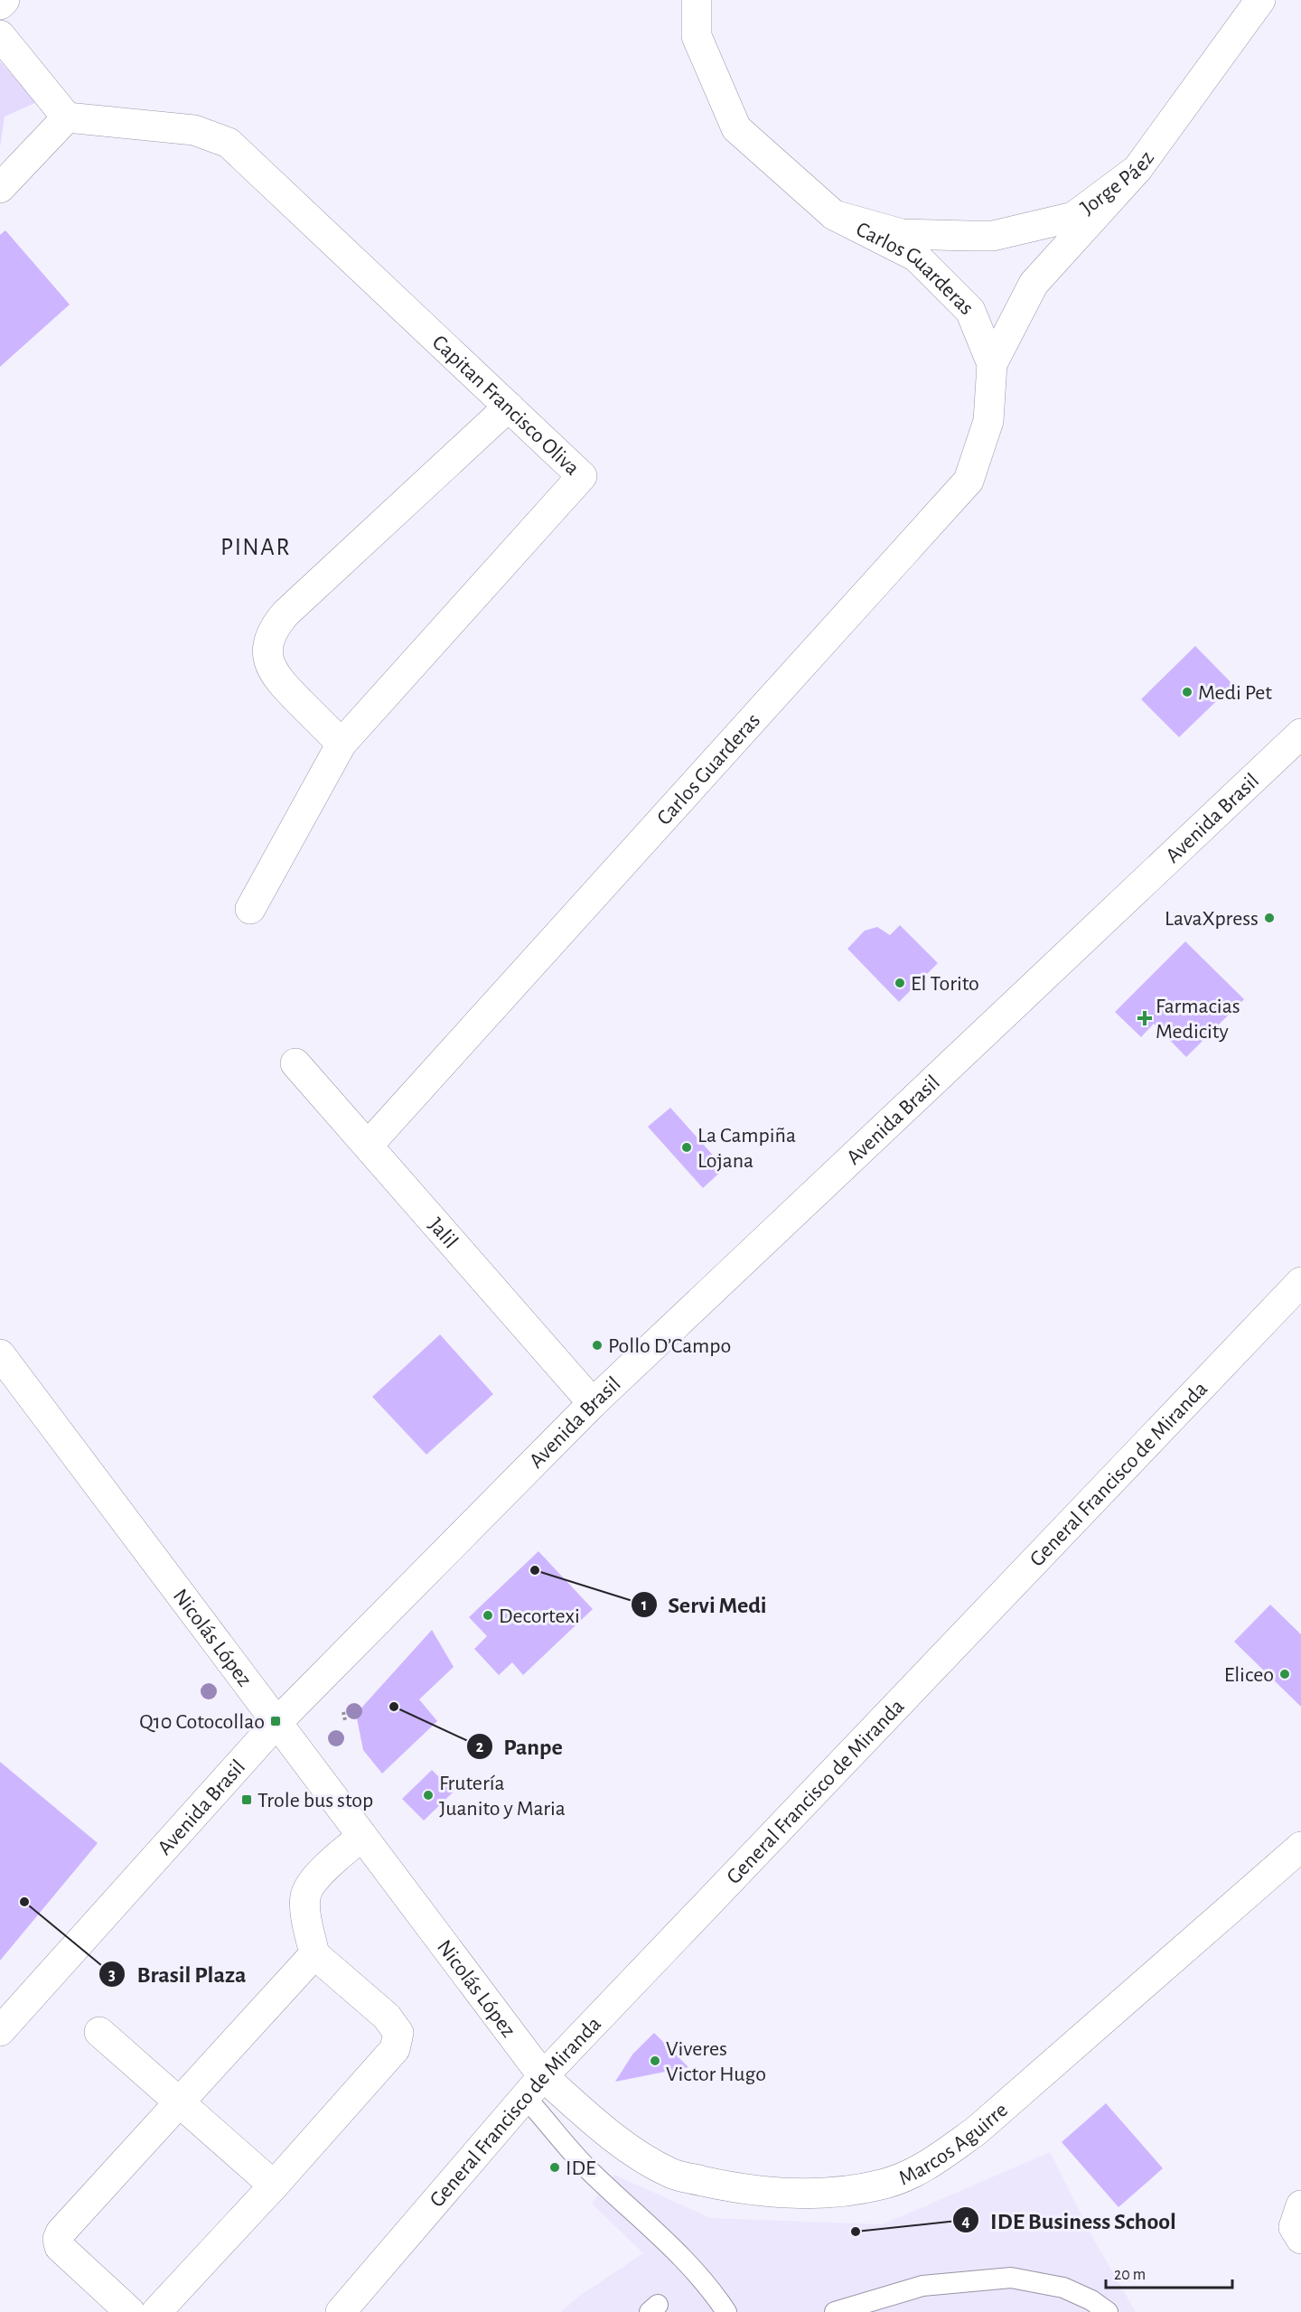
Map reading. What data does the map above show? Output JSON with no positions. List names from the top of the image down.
{
  "streets": {
    "street": [
      "Jorge Páez",
      "Carlos Guarderas",
      "Capitan Francisco Oliva",
      "Avenida Brasil",
      "Jalil",
      "General Francisco de Miranda",
      "Nicolás López",
      "Marcos Aguirre"
    ]
  },
  "crossings": [
    ["Jorge Páez", "Carlos Guarderas"],
    ["Carlos Guarderas", "Jalil"],
    ["Avenida Brasil", "Jalil"],
    ["Avenida Brasil", "Nicolás López"],
    ["General Francisco de Miranda", "Nicolás López"],
    ["General Francisco de Miranda", "Marcos Aguirre"],
    ["Nicolás López", "Marcos Aguirre"]
  ],
  "districts": ["PINAR"],
  "places": {
    "other": [
      "Medi Pet",
      "LavaXpress",
      "El Torito",
      "La Campiña Lojana",
      "Pollo D’Campo",
      "Servi Medi",
      "Decortexi",
      "Eliceo",
      "Panpe",
      "Frutería Juanito y Maria",
      "Brasil Plaza",
      "Viveres Victor Hugo",
      "IDE",
      "IDE Business School"
    ],
    "health": ["Farmacias Medicity"],
    "transit": ["Q10 Cotocollao", "Trole bus stop"]
  },
  "scale_bar": "20 m"
}
